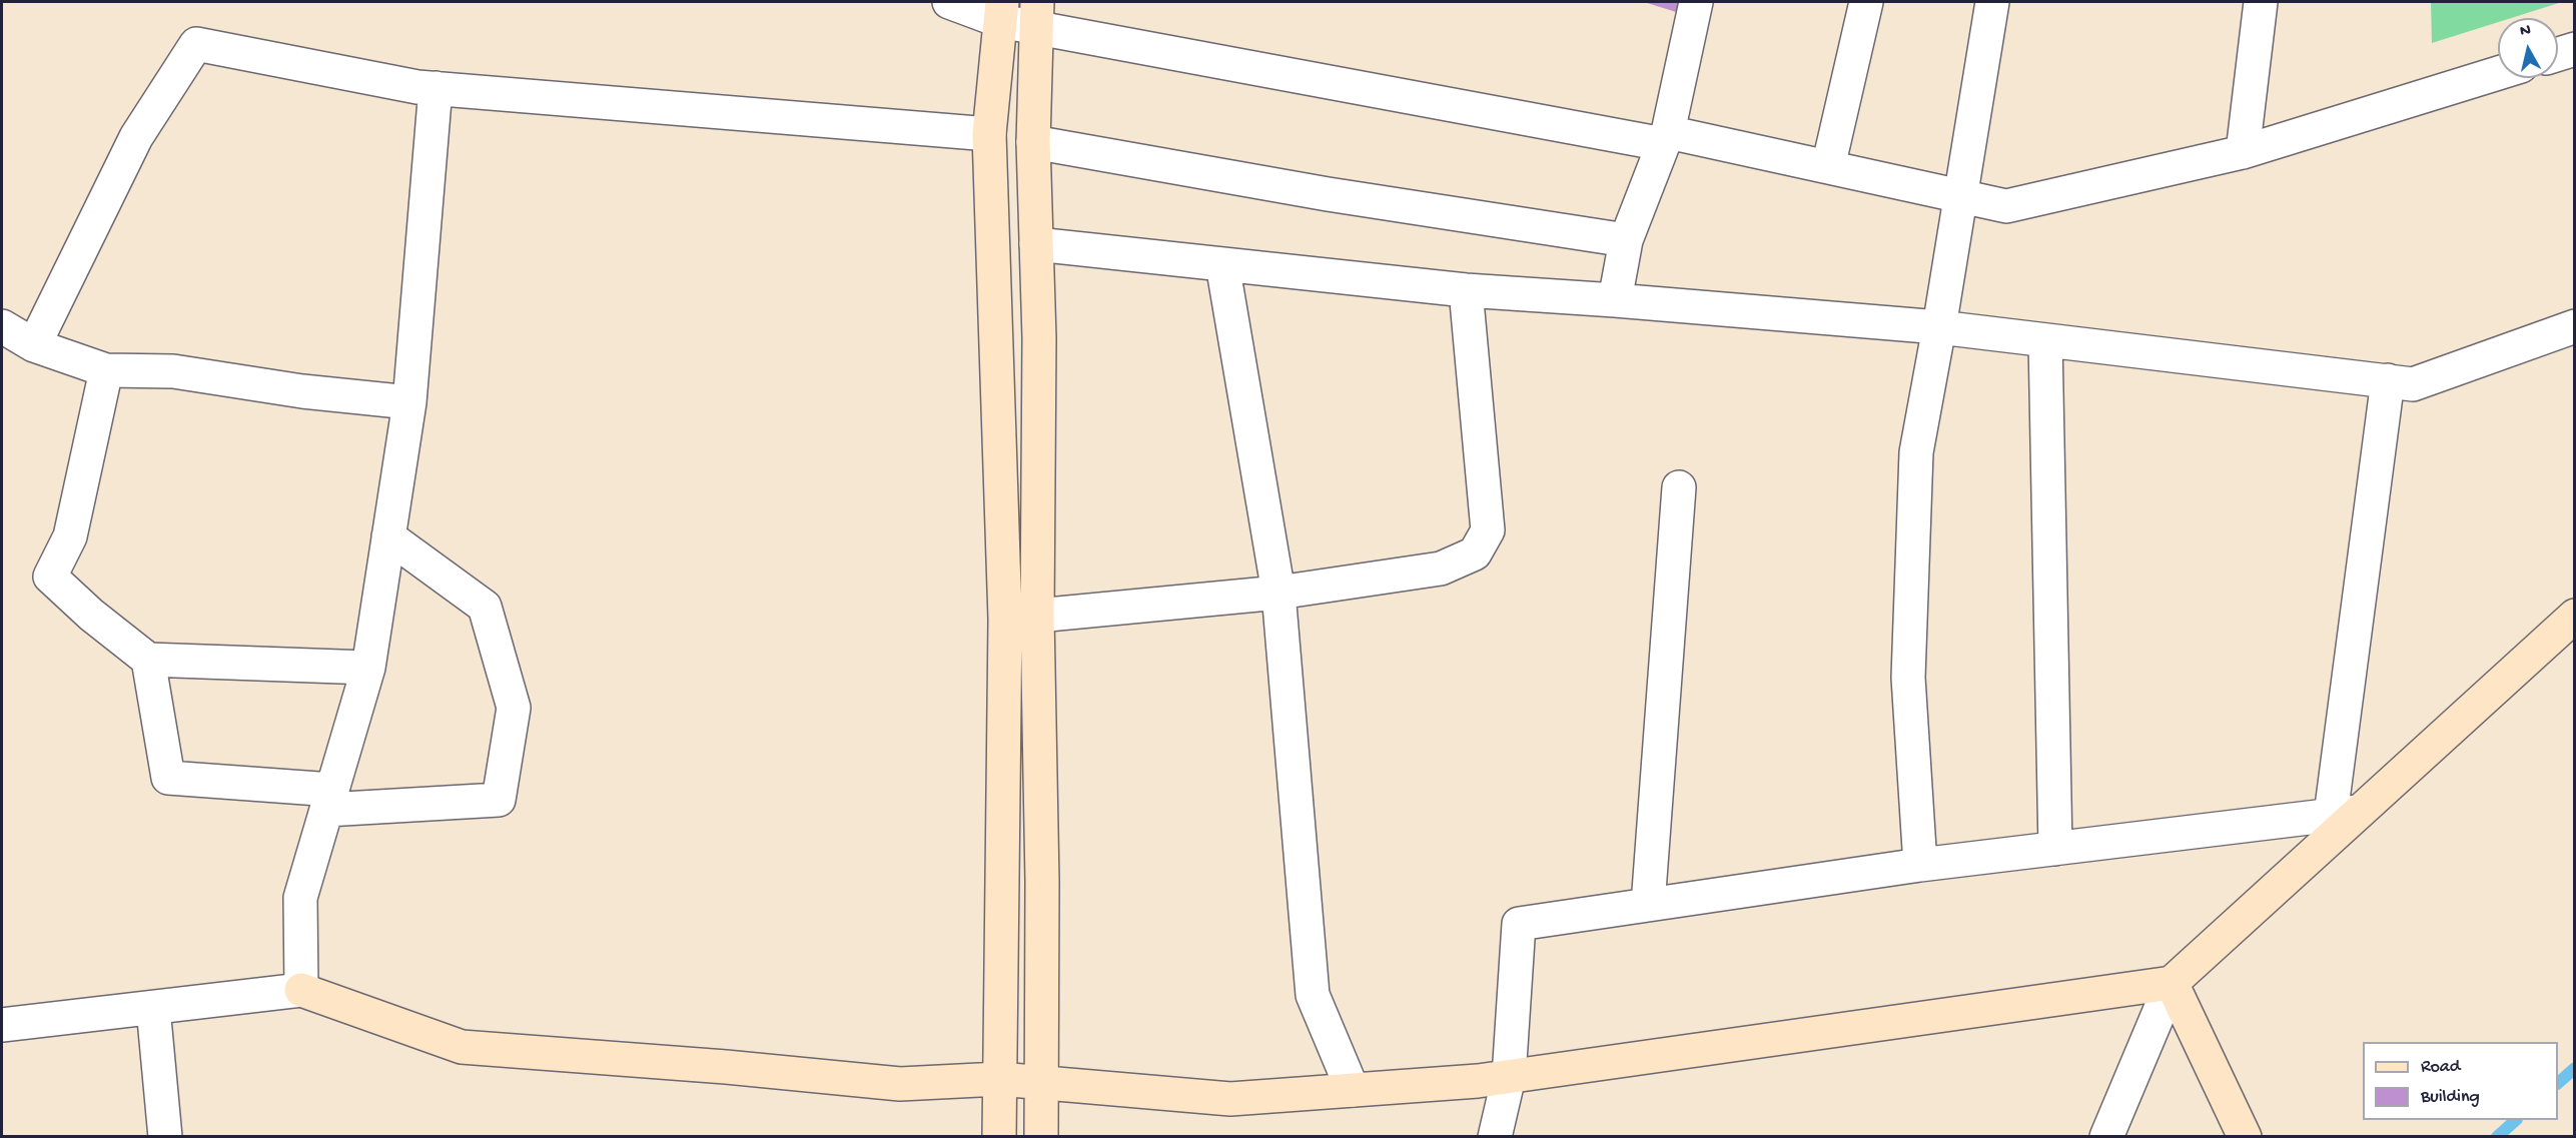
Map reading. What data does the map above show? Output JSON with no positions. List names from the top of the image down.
{
  "legend": ["Road", "Building"],
  "north": "top"
}
